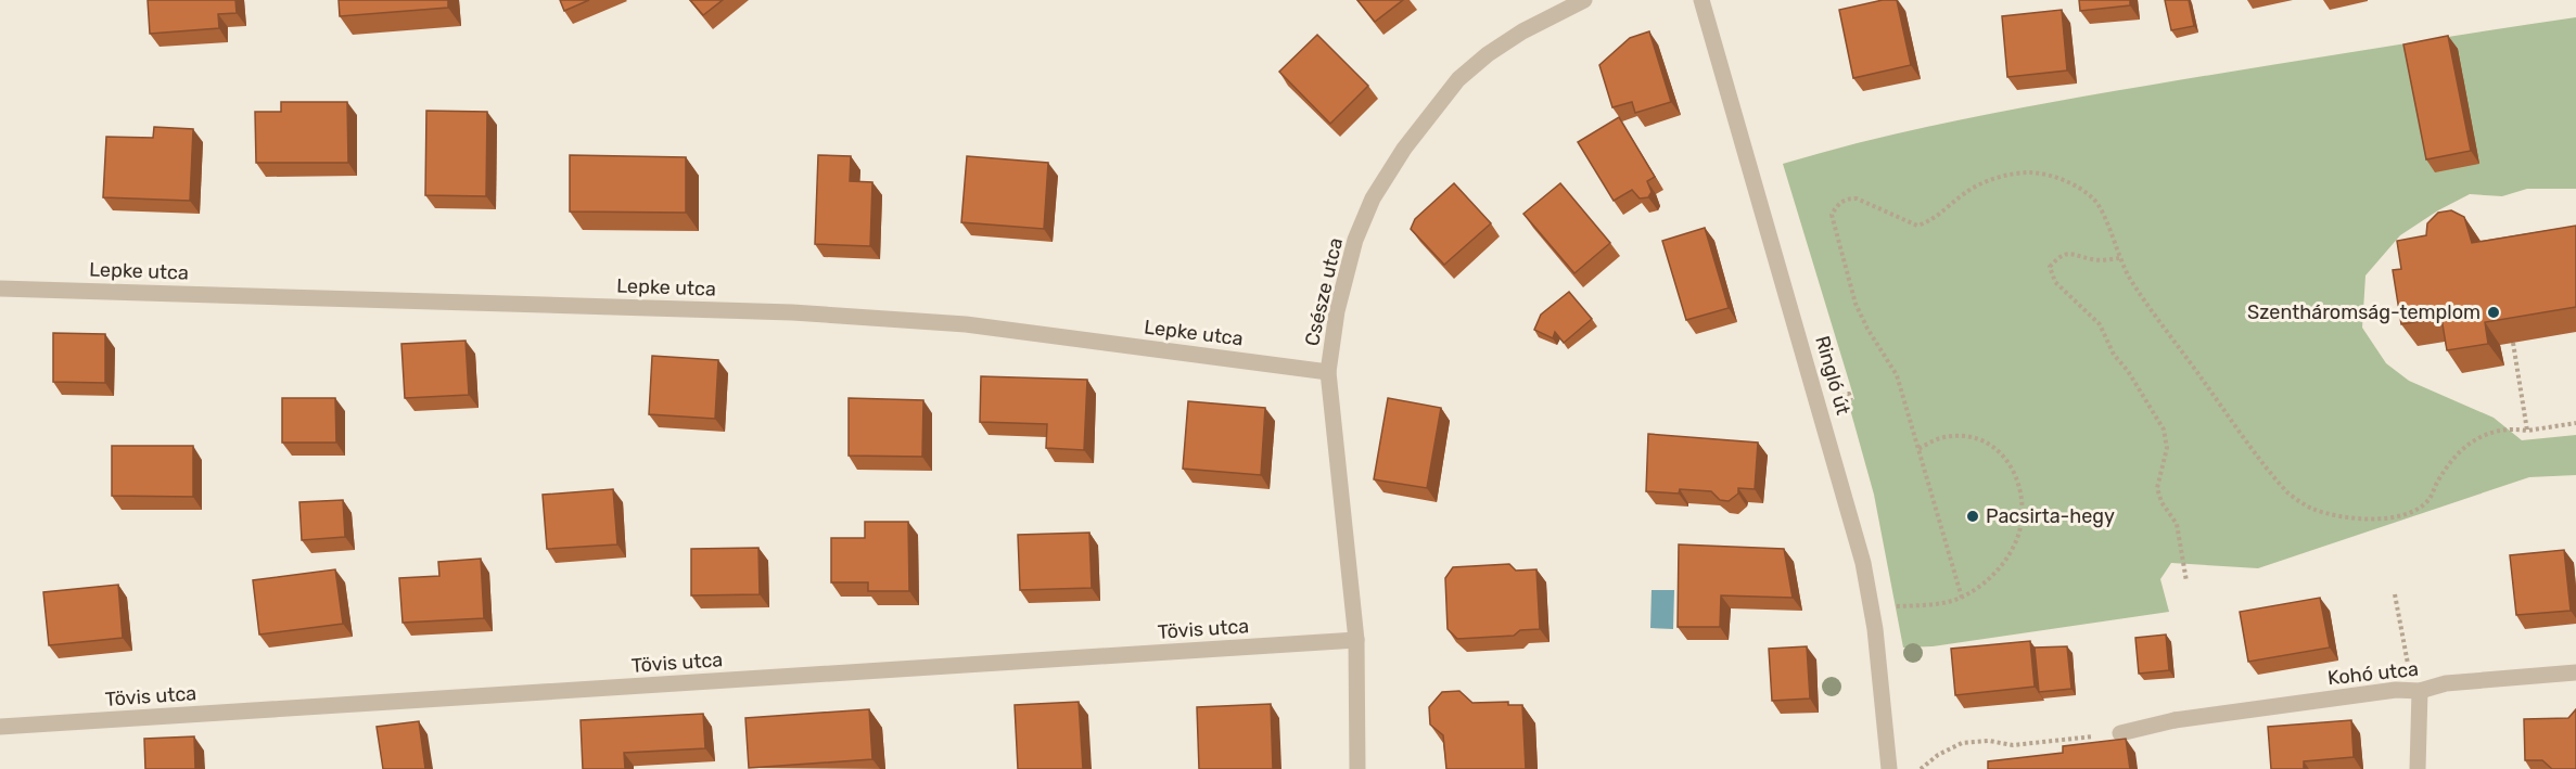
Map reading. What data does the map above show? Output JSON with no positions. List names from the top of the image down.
{
  "streets": {
    "street": [
      "Lepke utca",
      "Csésze utca",
      "Ringló út",
      "Tövis utca",
      "Kohó utca"
    ]
  },
  "crossings": [
    ["Lepke utca", "Csésze utca"],
    ["Csésze utca", "Tövis utca"]
  ],
  "places": ["Szentháromság-templom", "Pacsirta-hegy"]
}
